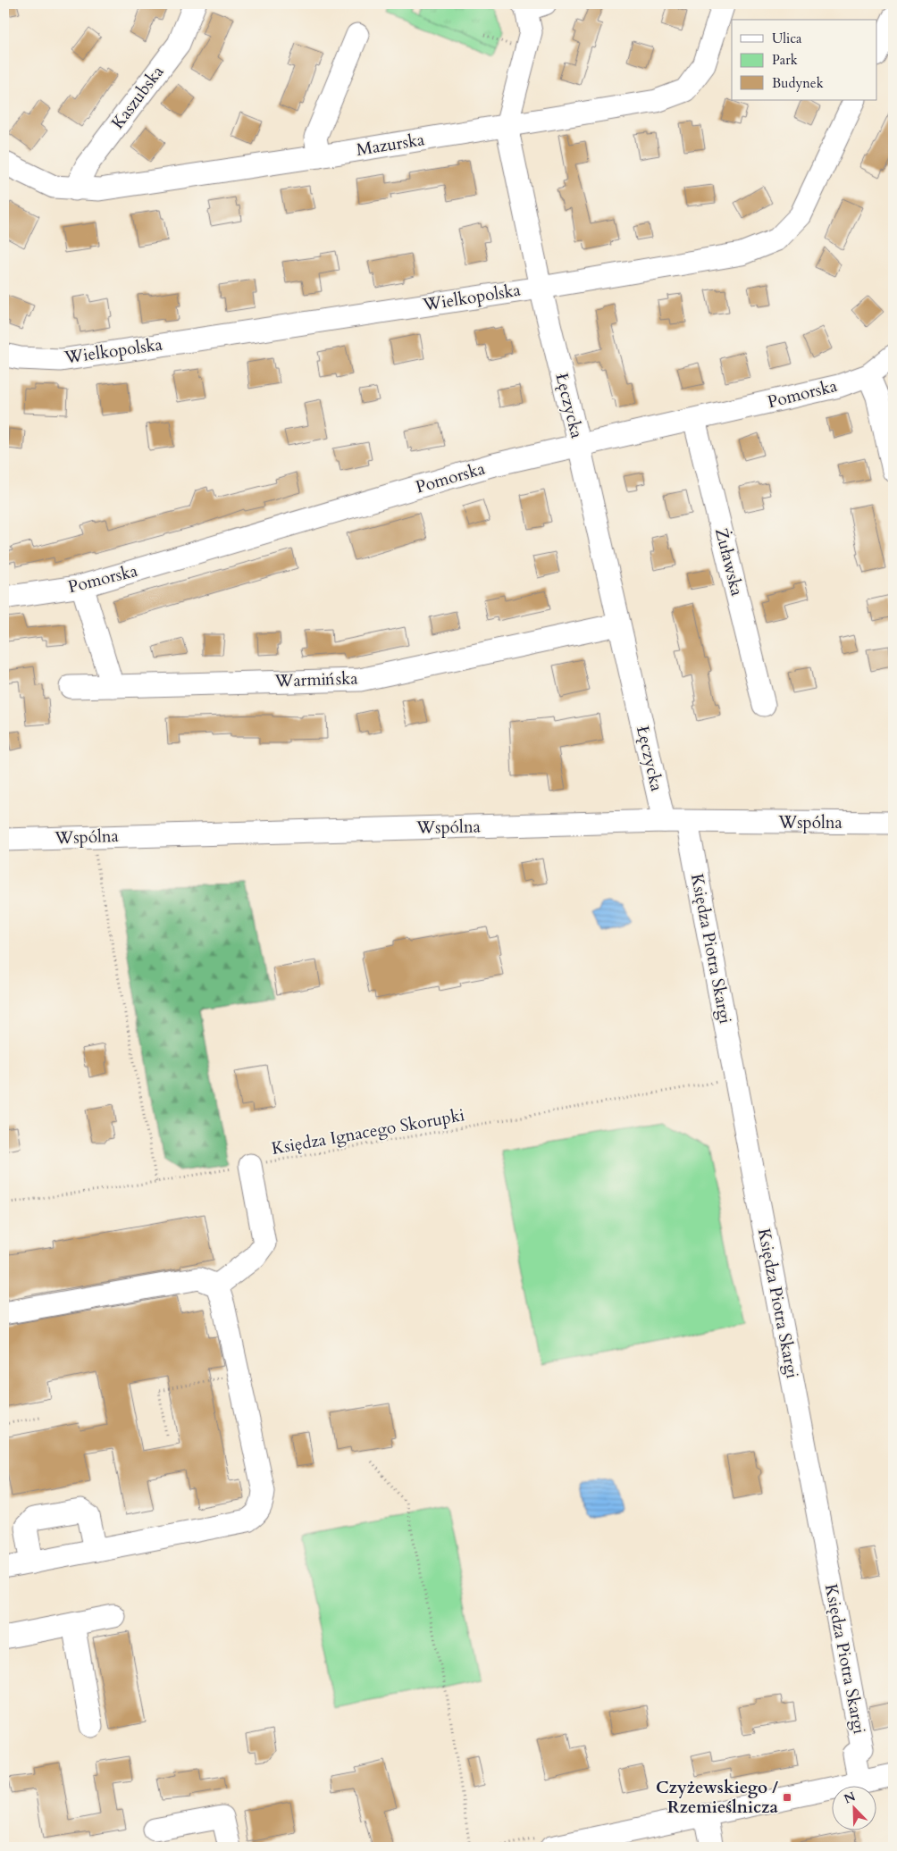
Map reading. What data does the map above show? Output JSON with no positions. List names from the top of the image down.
{
  "streets": {
    "street": [
      "Kaszubska",
      "Mazurska",
      "Wielkopolska",
      "Pomorska",
      "Łęczycka",
      "Żuławska",
      "Warmińska",
      "Wspólna",
      "Księdza Piotra Skargi"
    ],
    "path": ["Księdza Ignacego Skorupki"]
  },
  "crossings": [
    ["Kaszubska", "Mazurska"],
    ["Mazurska", "Łęczycka"],
    ["Wielkopolska", "Łęczycka"],
    ["Pomorska", "Łęczycka"],
    ["Pomorska", "Żuławska"],
    ["Łęczycka", "Warmińska"],
    ["Łęczycka", "Wspólna"],
    ["Wspólna", "Księdza Piotra Skargi"],
    ["Księdza Piotra Skargi", "Księdza Ignacego Skorupki"]
  ],
  "places": {
    "transit": ["Czyżewskiego / Rzemieślnicza"]
  },
  "legend": ["Ulica", "Park", "Budynek"],
  "north": "top left"
}
